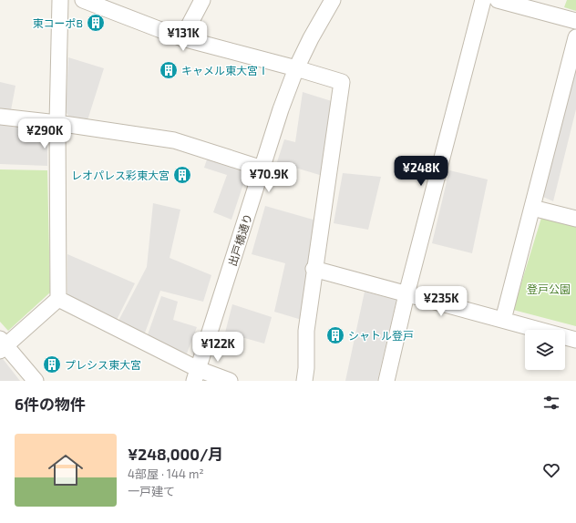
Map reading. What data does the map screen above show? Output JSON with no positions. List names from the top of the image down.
{
  "streets": {
    "street": ["出戸橋通り"]
  },
  "parks": ["登戸公園"],
  "places": {
    "building": [
      "東コーポB",
      "キャメル東大宮Ⅰ",
      "レオパレス彩東大宮",
      "シャトル登戸",
      "プレシス東大宮"
    ]
  },
  "page": {
    "price": [
      "¥131K",
      "¥290K",
      "¥248K",
      "¥70.9K",
      "¥235K",
      "¥122K"
    ],
    "heading": "6件の物件",
    "list": [
      {
        "name": "¥248,000/月",
        "note": "4部屋 · 144 m² · 一戸建て"
      }
    ]
  }
}
